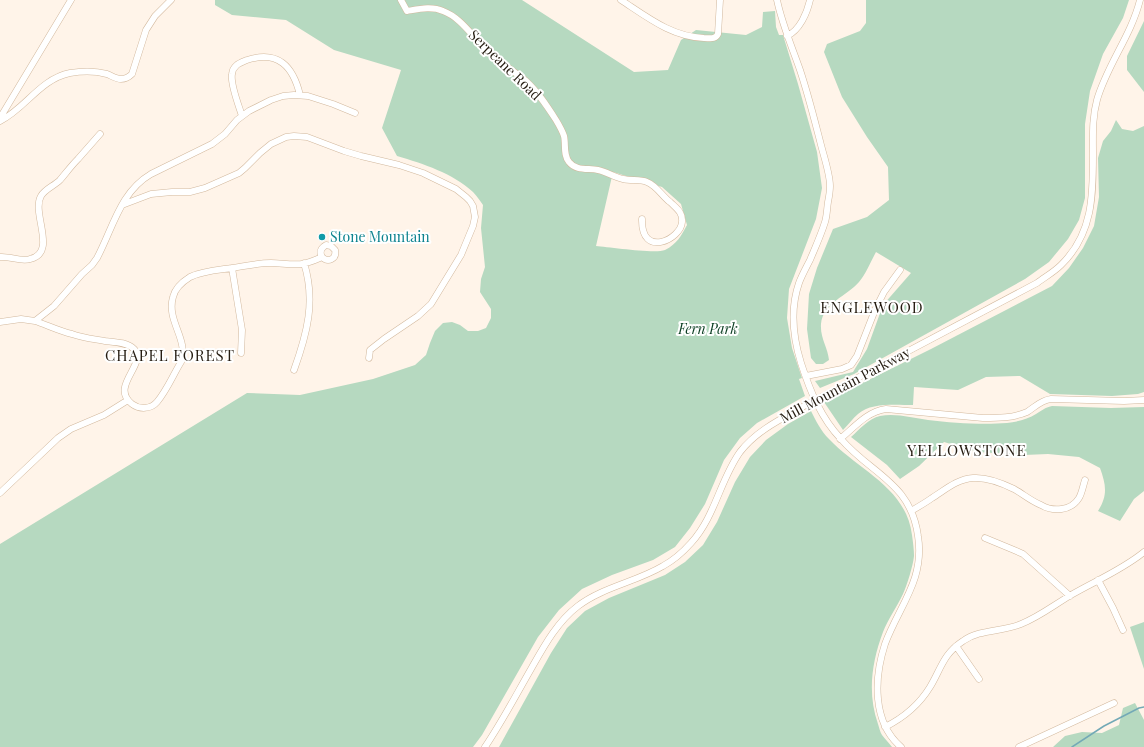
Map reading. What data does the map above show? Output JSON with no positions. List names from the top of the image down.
{
  "streets": {
    "street": ["Serpeane Road", "Mill Mountain Parkway"]
  },
  "districts": ["ENGLEWOOD", "CHAPEL FOREST", "YELLOWSTONE"],
  "parks": ["Fern Park"],
  "places": ["Stone Mountain"]
}
